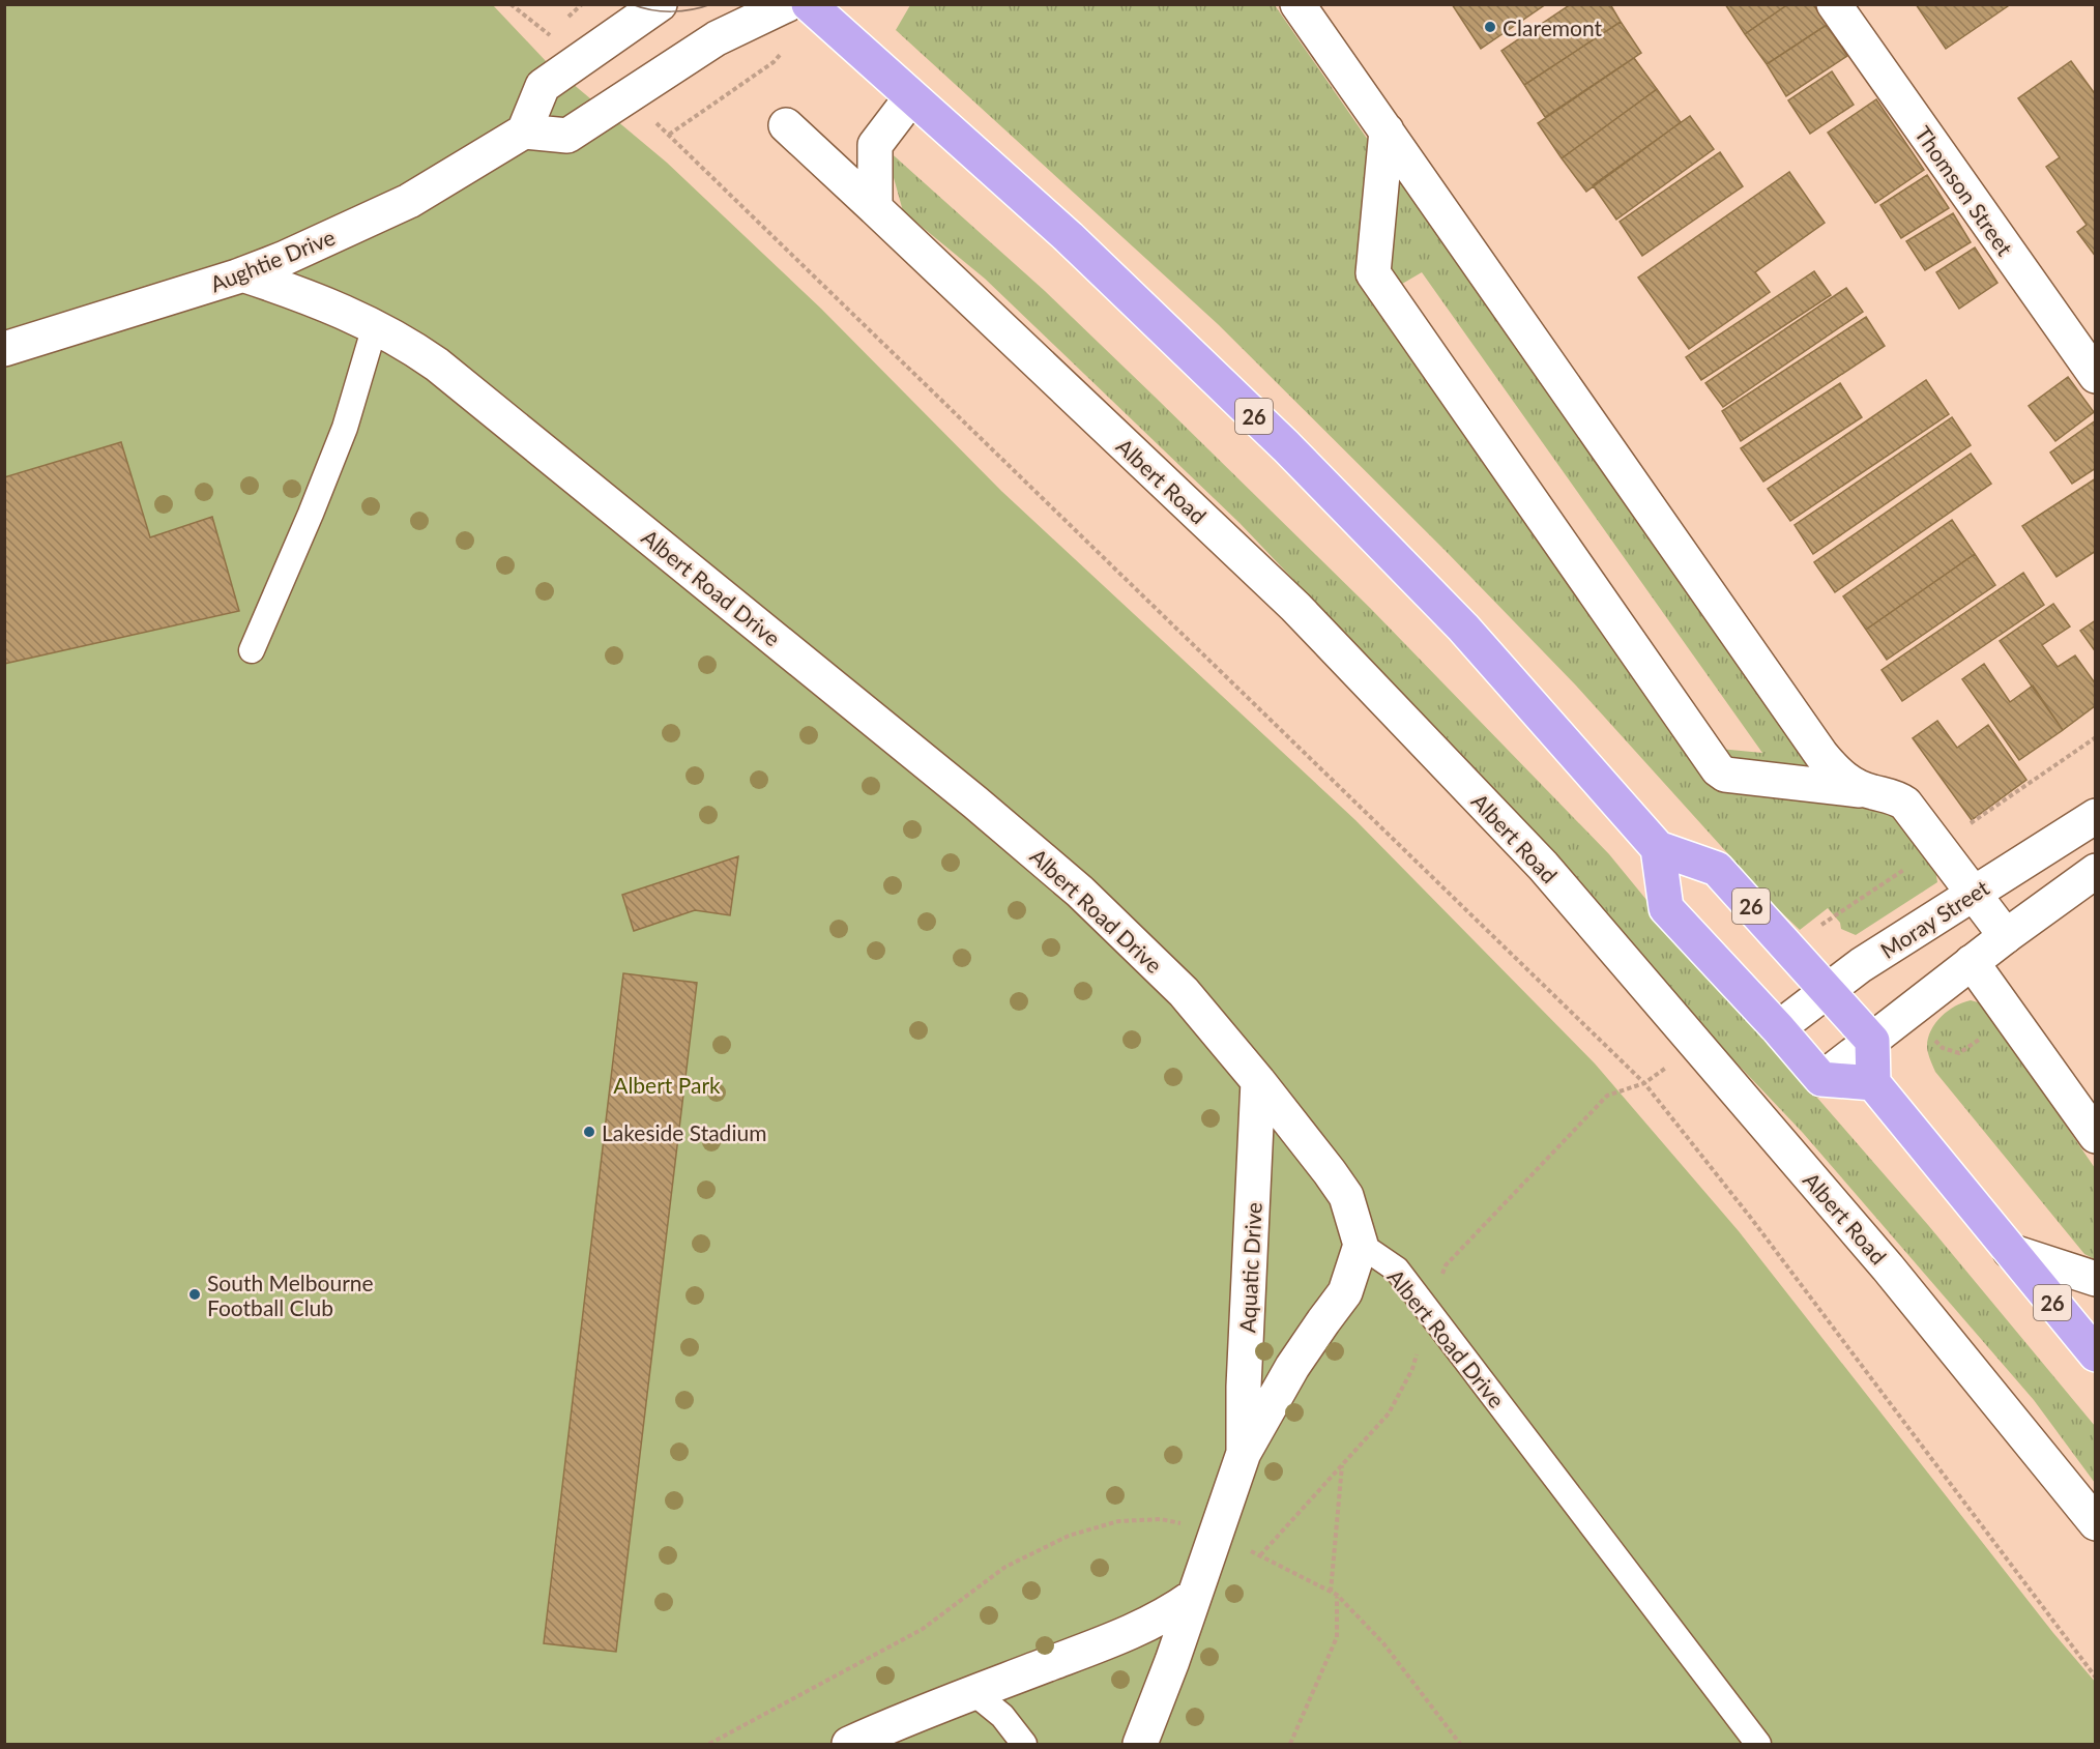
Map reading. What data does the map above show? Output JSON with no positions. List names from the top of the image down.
{
  "streets": {
    "main road": ["26"],
    "street": [
      "Thomson Street",
      "Aughtie Drive",
      "Albert Road",
      "Albert Road Drive",
      "Moray Street",
      "Aquatic Drive"
    ]
  },
  "crossings": [
    ["Aughtie Drive", "Albert Road Drive"],
    ["26", "Moray Street"],
    ["Albert Road Drive", "Aquatic Drive"]
  ],
  "parks": ["Albert Park"],
  "places": ["Claremont", "Lakeside Stadium", "South Melbourne Football Club"]
}
